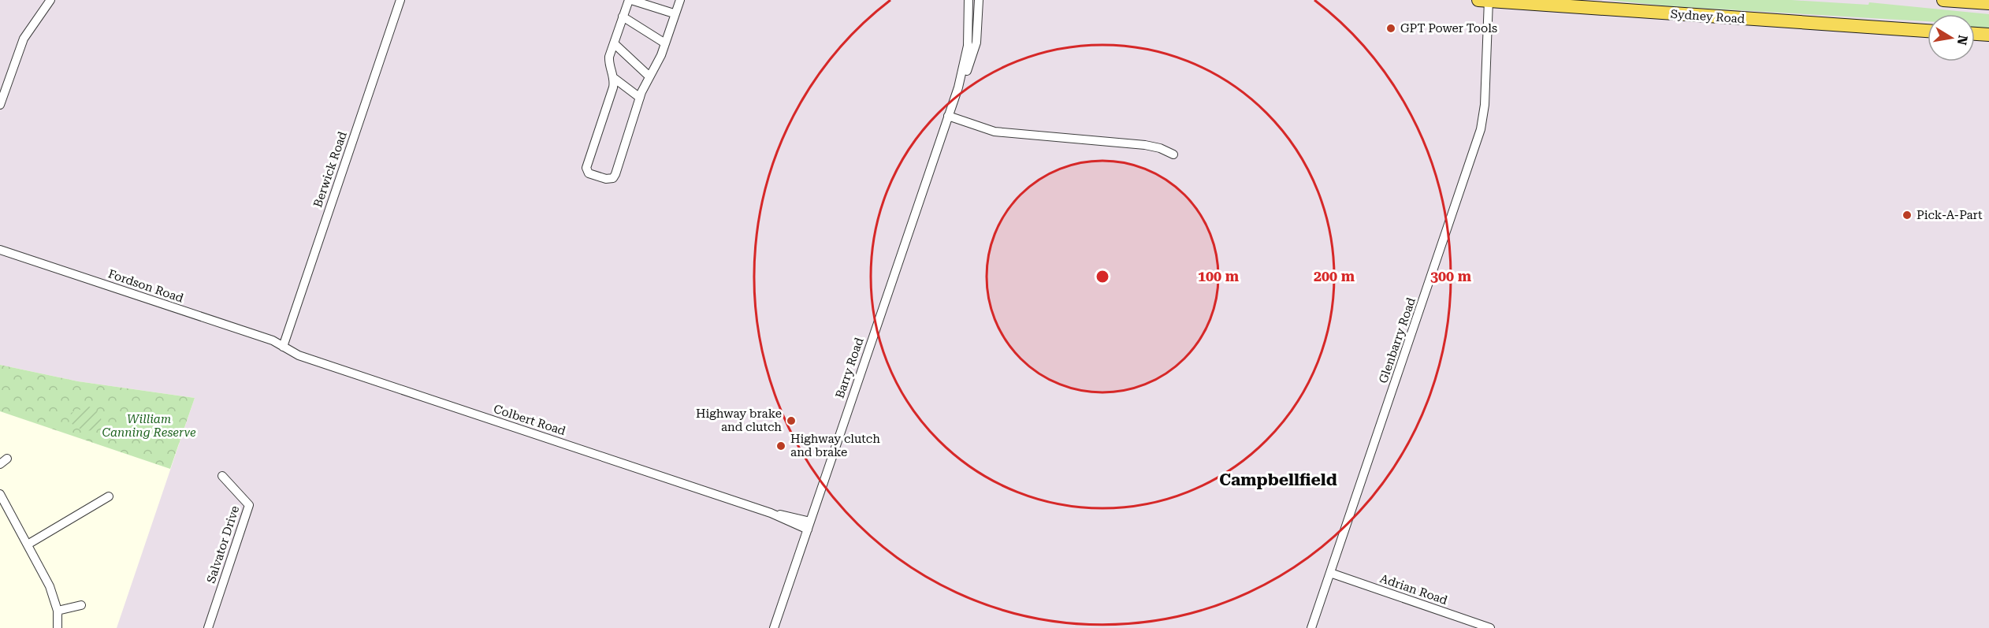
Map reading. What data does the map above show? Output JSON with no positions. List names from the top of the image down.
{
  "streets": {
    "highway": ["Sydney Road"],
    "street": [
      "Berwick Road",
      "Fordson Road",
      "Glenbarry Road",
      "Barry Road",
      "Colbert Road",
      "Salvator Drive",
      "Adrian Road"
    ]
  },
  "crossings": [
    ["Sydney Road", "Glenbarry Road"],
    ["Berwick Road", "Fordson Road"],
    ["Berwick Road", "Colbert Road"],
    ["Fordson Road", "Colbert Road"],
    ["Glenbarry Road", "Adrian Road"],
    ["Barry Road", "Colbert Road"]
  ],
  "districts": ["Campbellfield"],
  "parks": ["William Canning Reserve"],
  "places": [
    "GPT Power Tools",
    "Pick-A-Part",
    "Highway brake and clutch",
    "Highway clutch and brake"
  ],
  "north": "right",
  "rings": ["100 m", "200 m", "300 m"]
}
